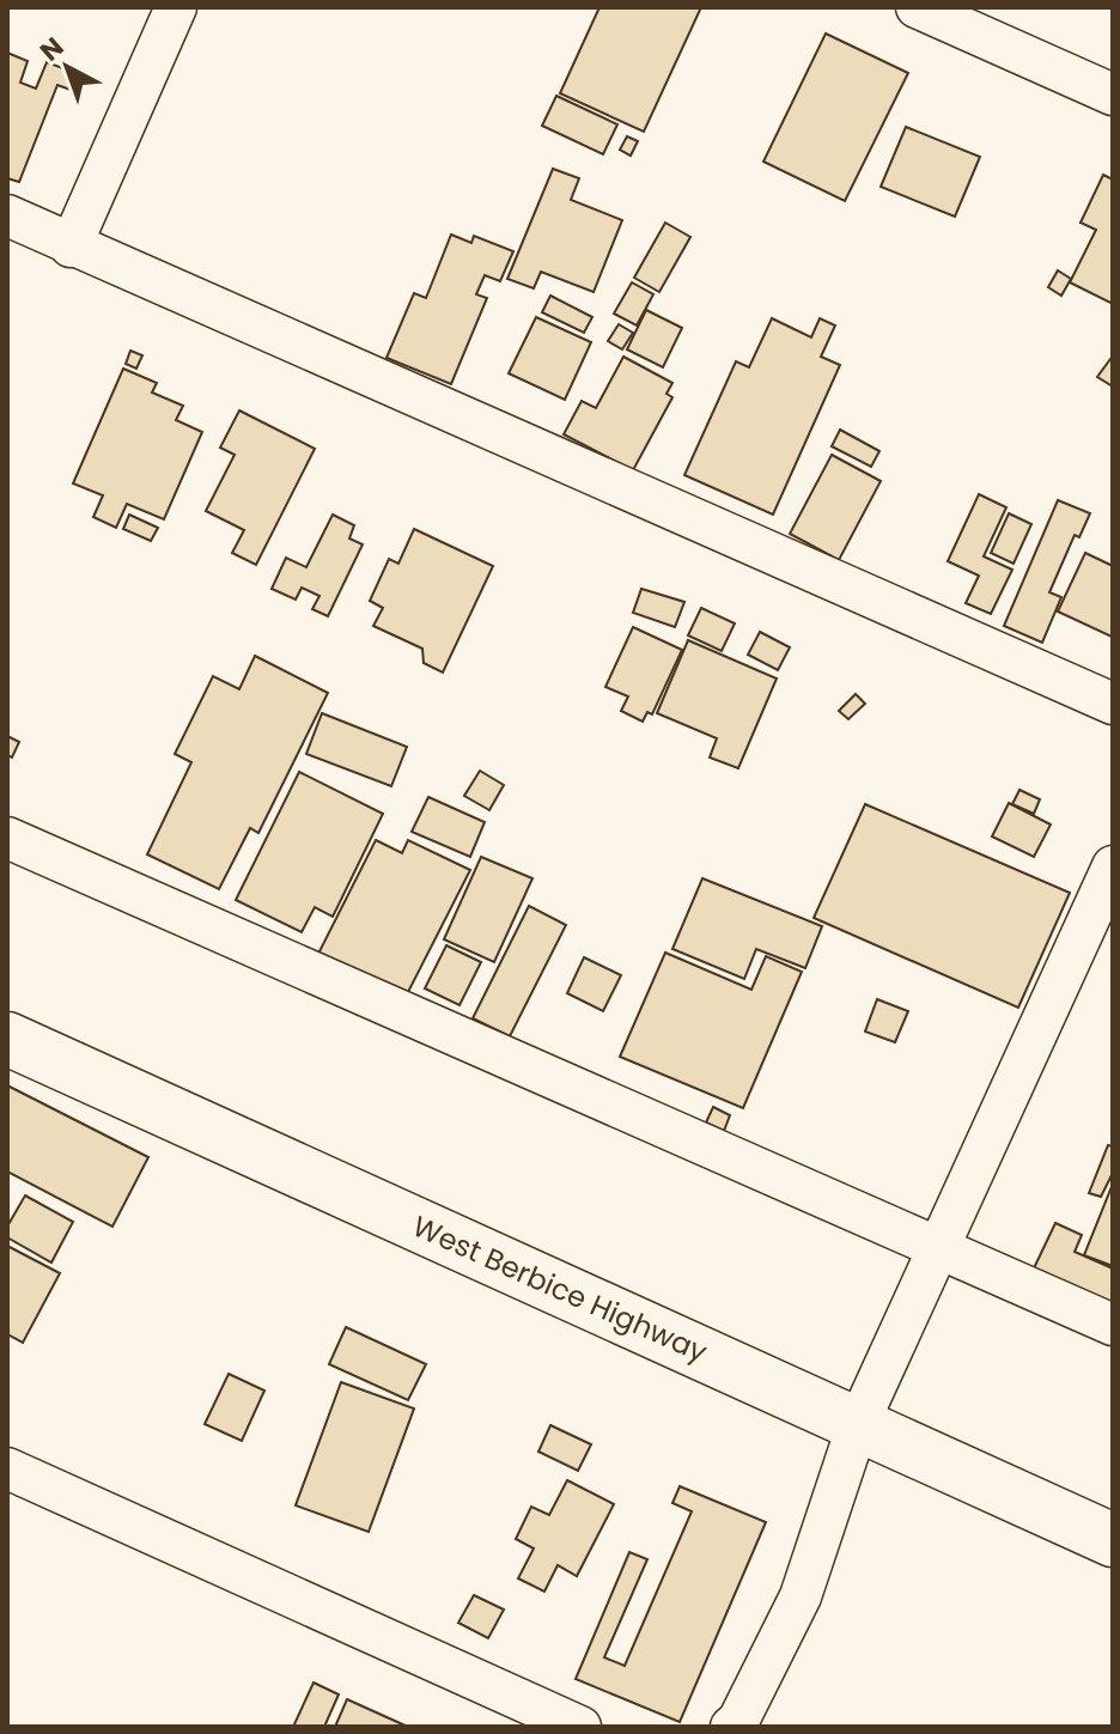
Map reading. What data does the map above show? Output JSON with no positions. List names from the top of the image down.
{
  "streets": {
    "main road": ["West Berbice Highway"]
  },
  "north": "top left"
}
